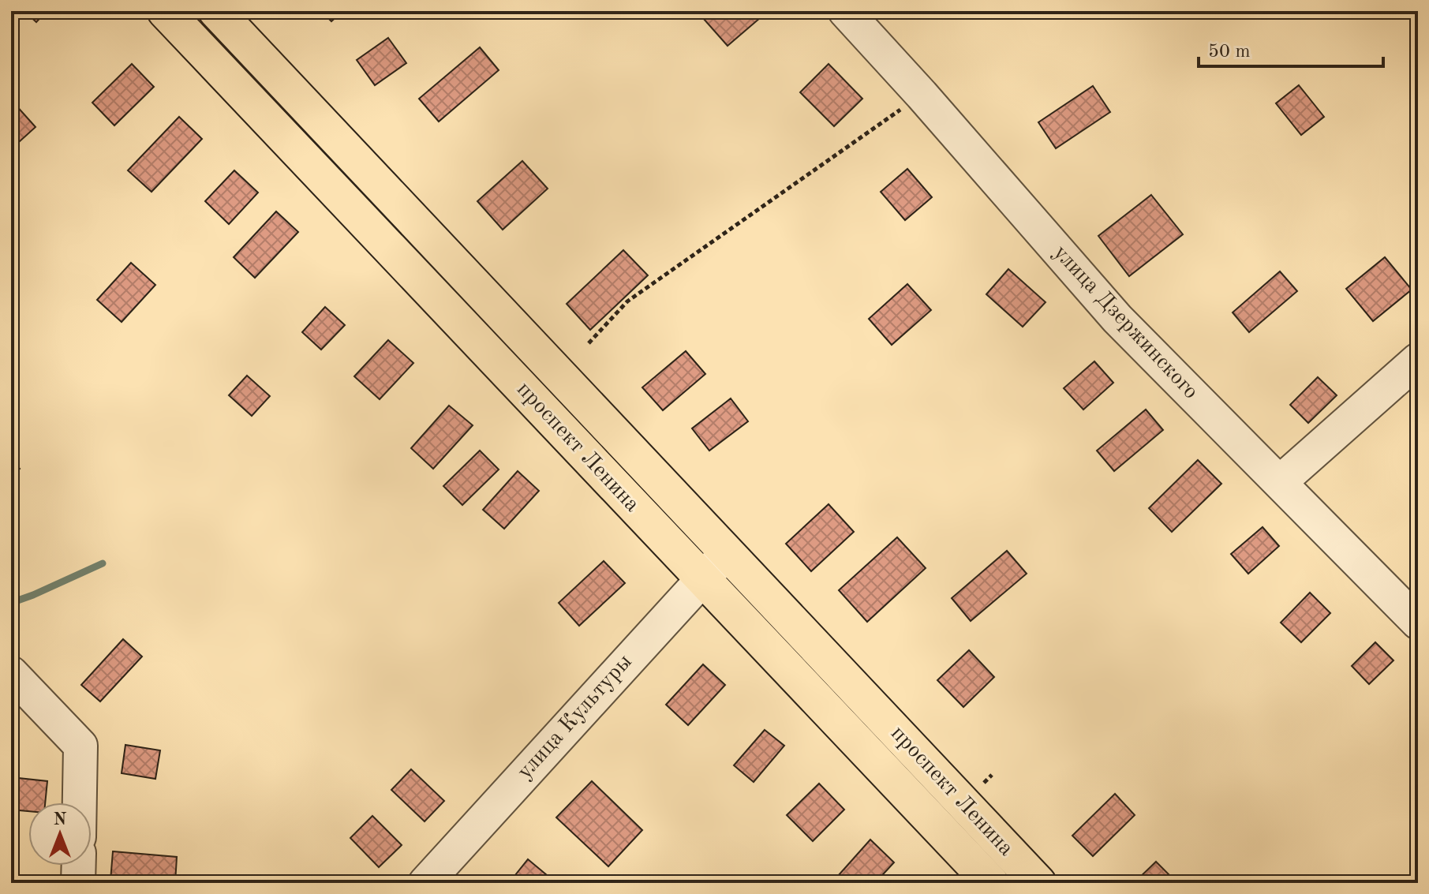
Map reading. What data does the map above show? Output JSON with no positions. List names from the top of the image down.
{
  "streets": {
    "main road": ["проспект Ленина"],
    "street": ["улица Дзержинского", "улица Культуры"]
  },
  "crossings": [
    ["проспект Ленина", "улица Культуры"]
  ],
  "scale_bar": "50 m",
  "north": "top"
}
